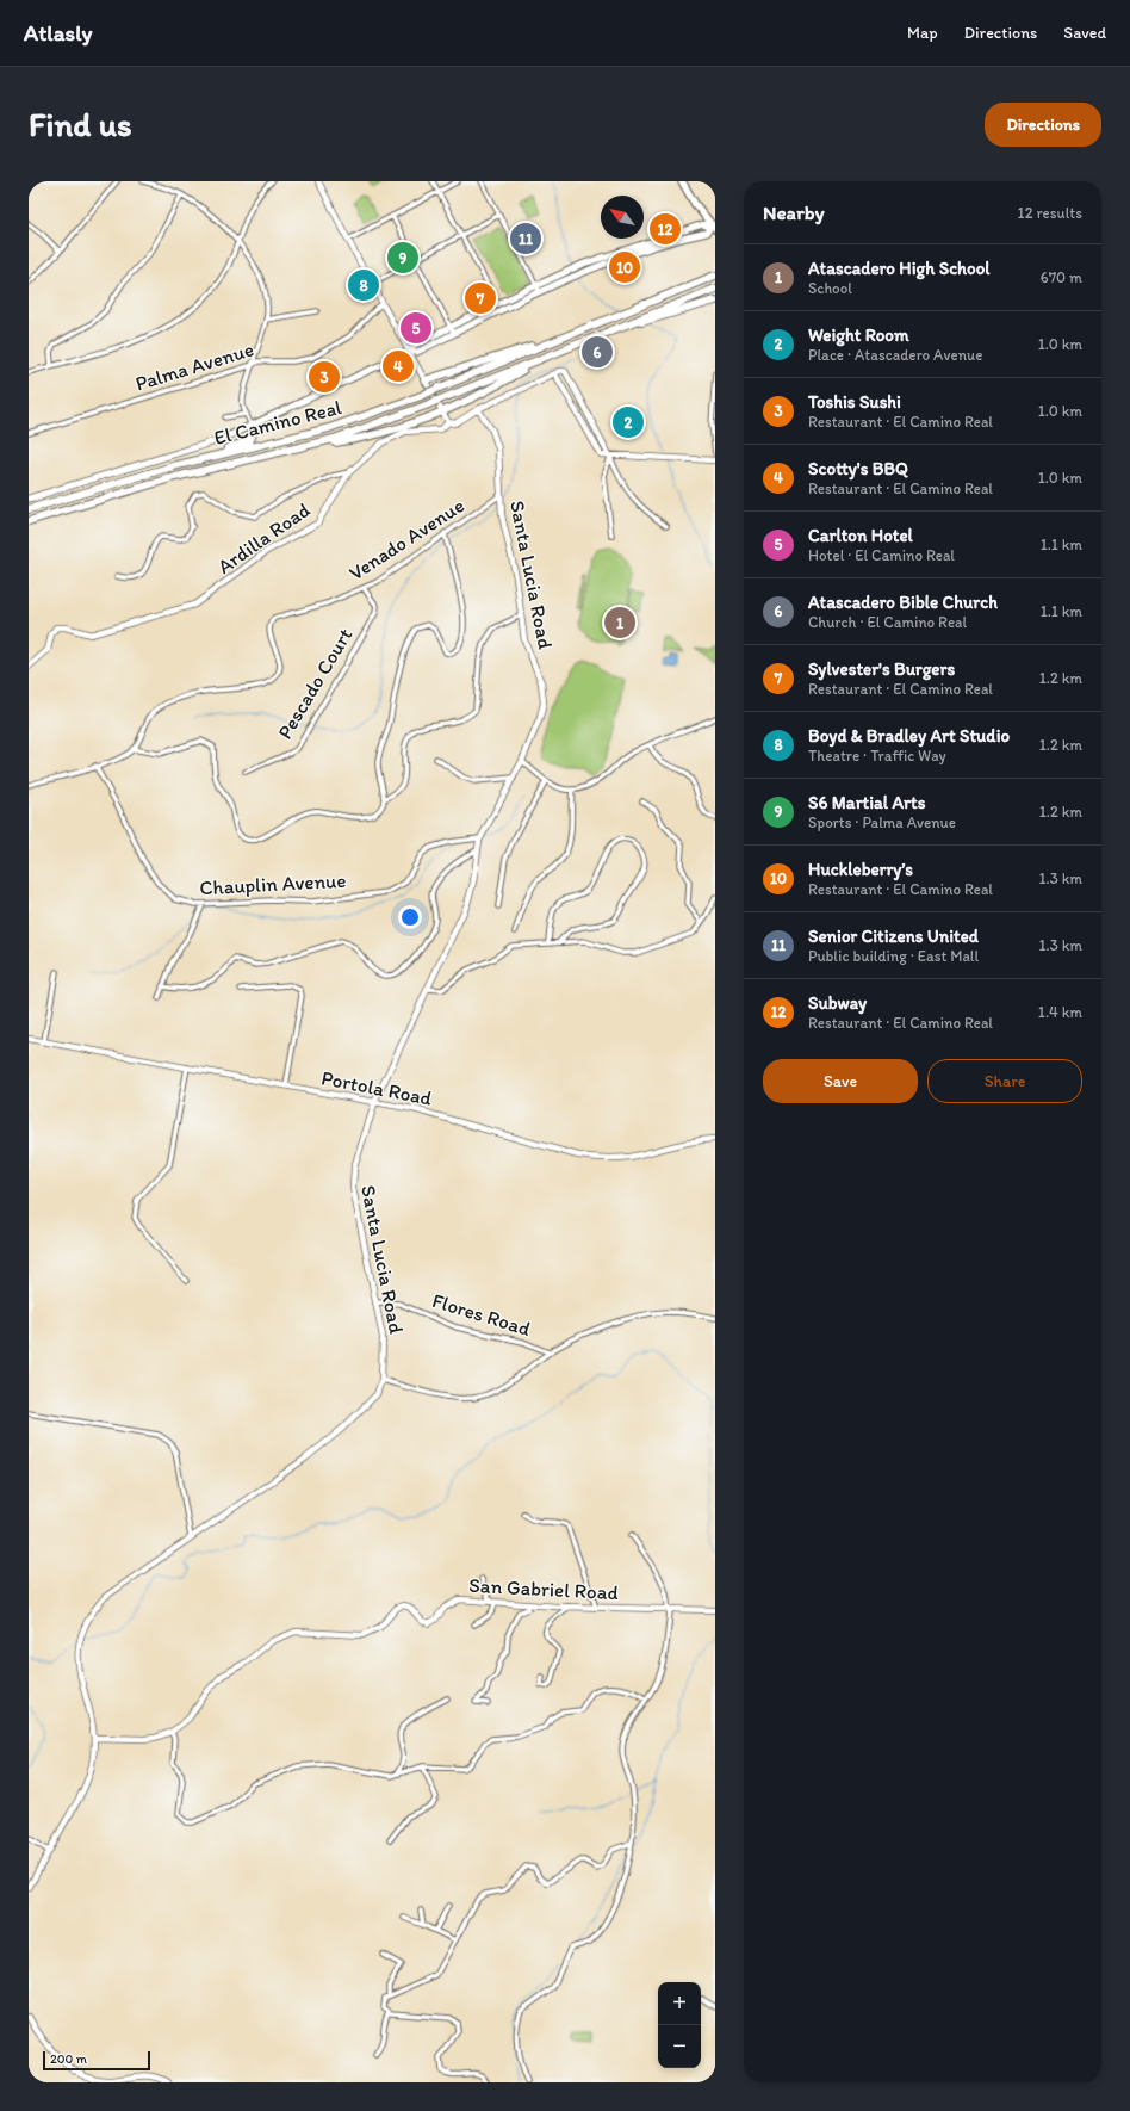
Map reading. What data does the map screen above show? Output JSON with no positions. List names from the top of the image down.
{
  "streets": {
    "highway": ["El Camino Real"],
    "street": [
      "Palma Avenue",
      "Ardilla Road",
      "Venado Avenue",
      "Santa Lucia Road",
      "Pescado Court",
      "Chauplin Avenue",
      "Portola Road",
      "Flores Road",
      "San Gabriel Road"
    ]
  },
  "crossings": [
    ["Ardilla Road", "Santa Lucia Road"],
    ["Venado Avenue", "Santa Lucia Road"],
    ["Venado Avenue", "Pescado Court"],
    ["Santa Lucia Road", "Chauplin Avenue"],
    ["Santa Lucia Road", "Portola Road"],
    ["Santa Lucia Road", "Flores Road"],
    ["Santa Lucia Road", "San Gabriel Road"]
  ],
  "scale_bar": "200 m",
  "north": "top left",
  "page": {
    "header": "Atlasly",
    "nav": ["Map", "Directions", "Saved"],
    "buttons": [
      "Directions",
      ["Save", "Share"]
    ],
    "title": "Find us",
    "heading": ["Nearby", "12 results"],
    "pins": [
      "12",
      "11",
      "9",
      "10",
      "8",
      "7",
      "5",
      "6",
      "4",
      "3",
      "2",
      "1"
    ],
    "list": [
      {
        "mark": "1",
        "name": "Atascadero High School",
        "note": "School",
        "value": "670 m"
      },
      {
        "mark": "2",
        "name": "Weight Room",
        "note": "Place · Atascadero Avenue",
        "value": "1.0 km"
      },
      {
        "mark": "3",
        "name": "Toshis Sushi",
        "note": "Restaurant · El Camino Real",
        "value": "1.0 km"
      },
      {
        "mark": "4",
        "name": "Scotty's BBQ",
        "note": "Restaurant · El Camino Real",
        "value": "1.0 km"
      },
      {
        "mark": "5",
        "name": "Carlton Hotel",
        "note": "Hotel · El Camino Real",
        "value": "1.1 km"
      },
      {
        "mark": "6",
        "name": "Atascadero Bible Church",
        "note": "Church · El Camino Real",
        "value": "1.1 km"
      },
      {
        "mark": "7",
        "name": "Sylvester's Burgers",
        "note": "Restaurant · El Camino Real",
        "value": "1.2 km"
      },
      {
        "mark": "8",
        "name": "Boyd & Bradley Art Studio",
        "note": "Theatre · Traffic Way",
        "value": "1.2 km"
      },
      {
        "mark": "9",
        "name": "S6 Martial Arts",
        "note": "Sports · Palma Avenue",
        "value": "1.2 km"
      },
      {
        "mark": "10",
        "name": "Huckleberry’s",
        "note": "Restaurant · El Camino Real",
        "value": "1.3 km"
      },
      {
        "mark": "11",
        "name": "Senior Citizens United",
        "note": "Public building · East Mall",
        "value": "1.3 km"
      },
      {
        "mark": "12",
        "name": "Subway",
        "note": "Restaurant · El Camino Real",
        "value": "1.4 km"
      }
    ],
    "map_buttons": ["+", "−"],
    "scale": "200 m"
  }
}
